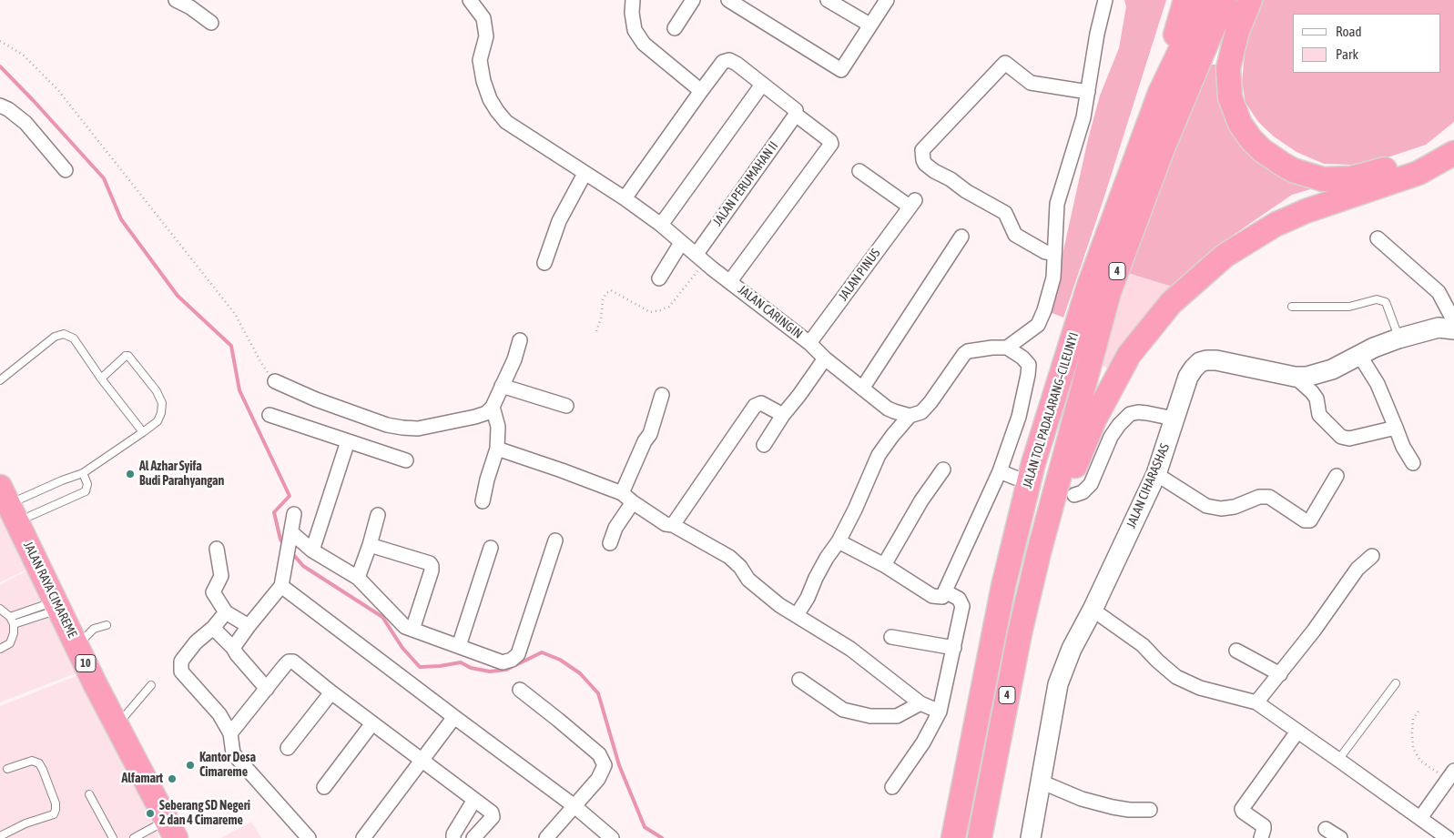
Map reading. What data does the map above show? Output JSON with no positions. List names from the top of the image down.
{
  "streets": {
    "highway": [
      "4",
      "JALAN TOL PADALARANG–CILEUNYI",
      "JALAN RAYA CIMAREME",
      "10"
    ],
    "street": [
      "JALAN PERUMAHAN II",
      "JALAN PINUS",
      "JALAN CARINGIN",
      "JALAN CIHARASHAS"
    ]
  },
  "crossings": [
    ["JALAN PERUMAHAN II", "JALAN CARINGIN"],
    ["JALAN PINUS", "JALAN CARINGIN"]
  ],
  "places": [
    "Al Azhar Syifa Budi Parahyangan",
    "Kantor Desa Cimareme",
    "Alfamart",
    "Seberang SD Negeri 2 dan 4 Cimareme"
  ],
  "legend": ["Road", "Park"]
}
